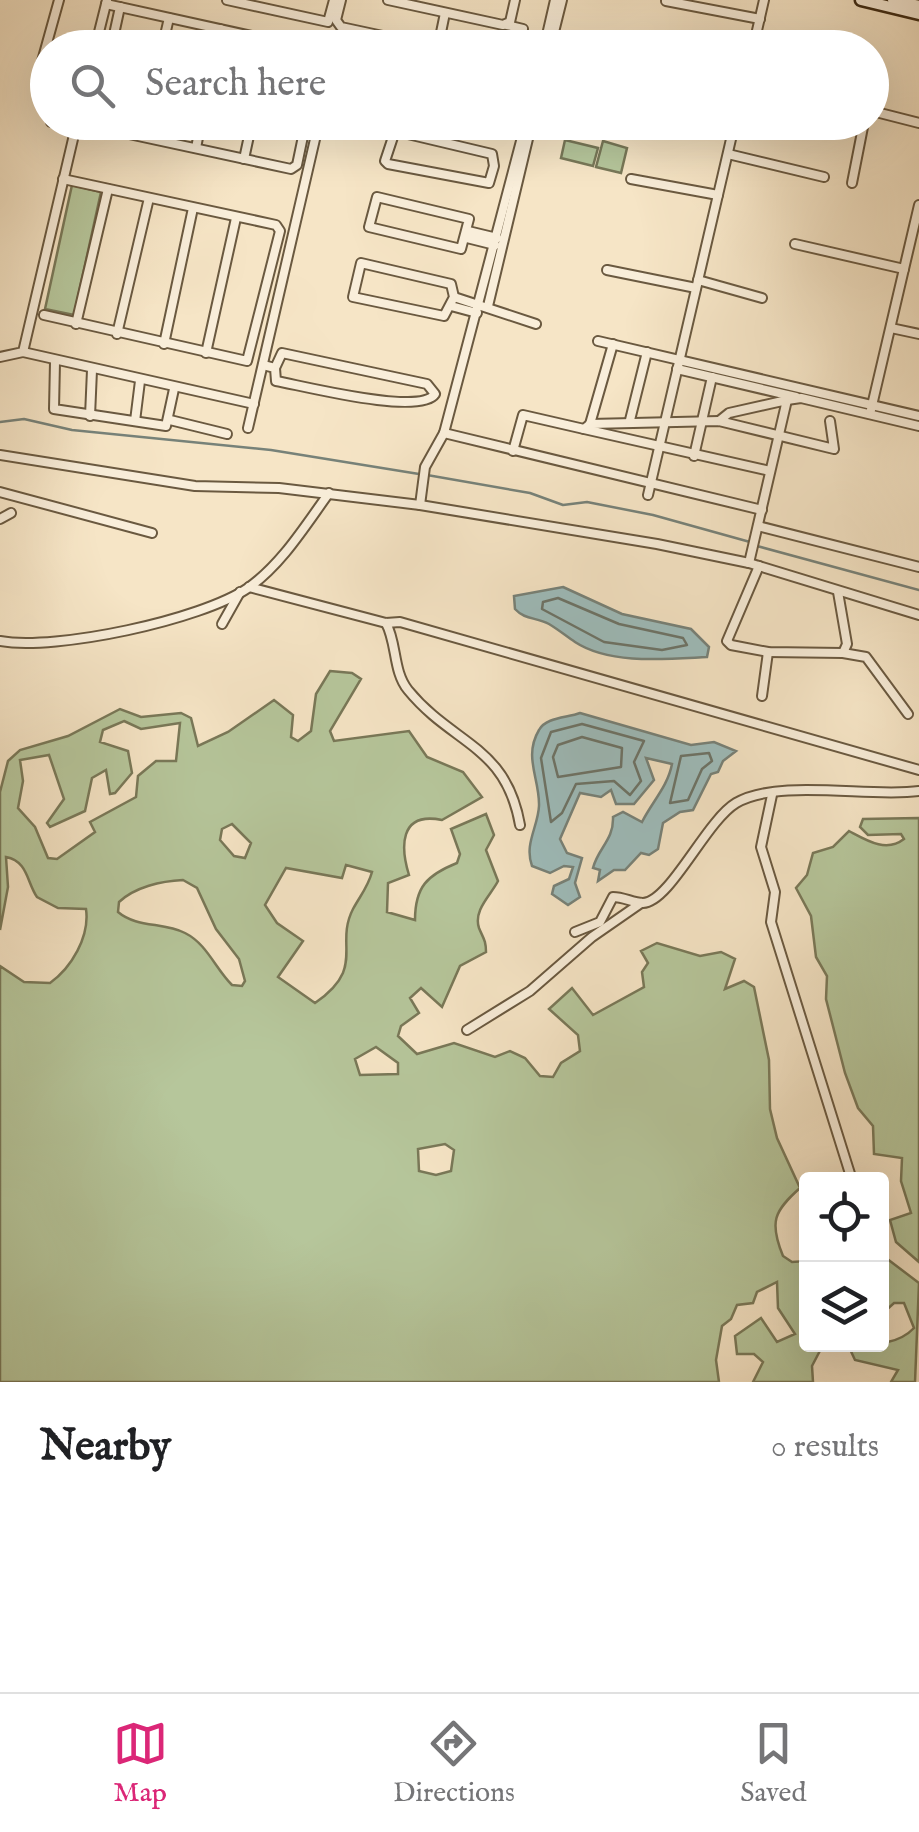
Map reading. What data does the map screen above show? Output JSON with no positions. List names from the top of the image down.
{
  "page": {
    "search": "Search here",
    "heading": ["Nearby", "0 results"],
    "nav": ["Map", "Directions", "Saved"]
  }
}
